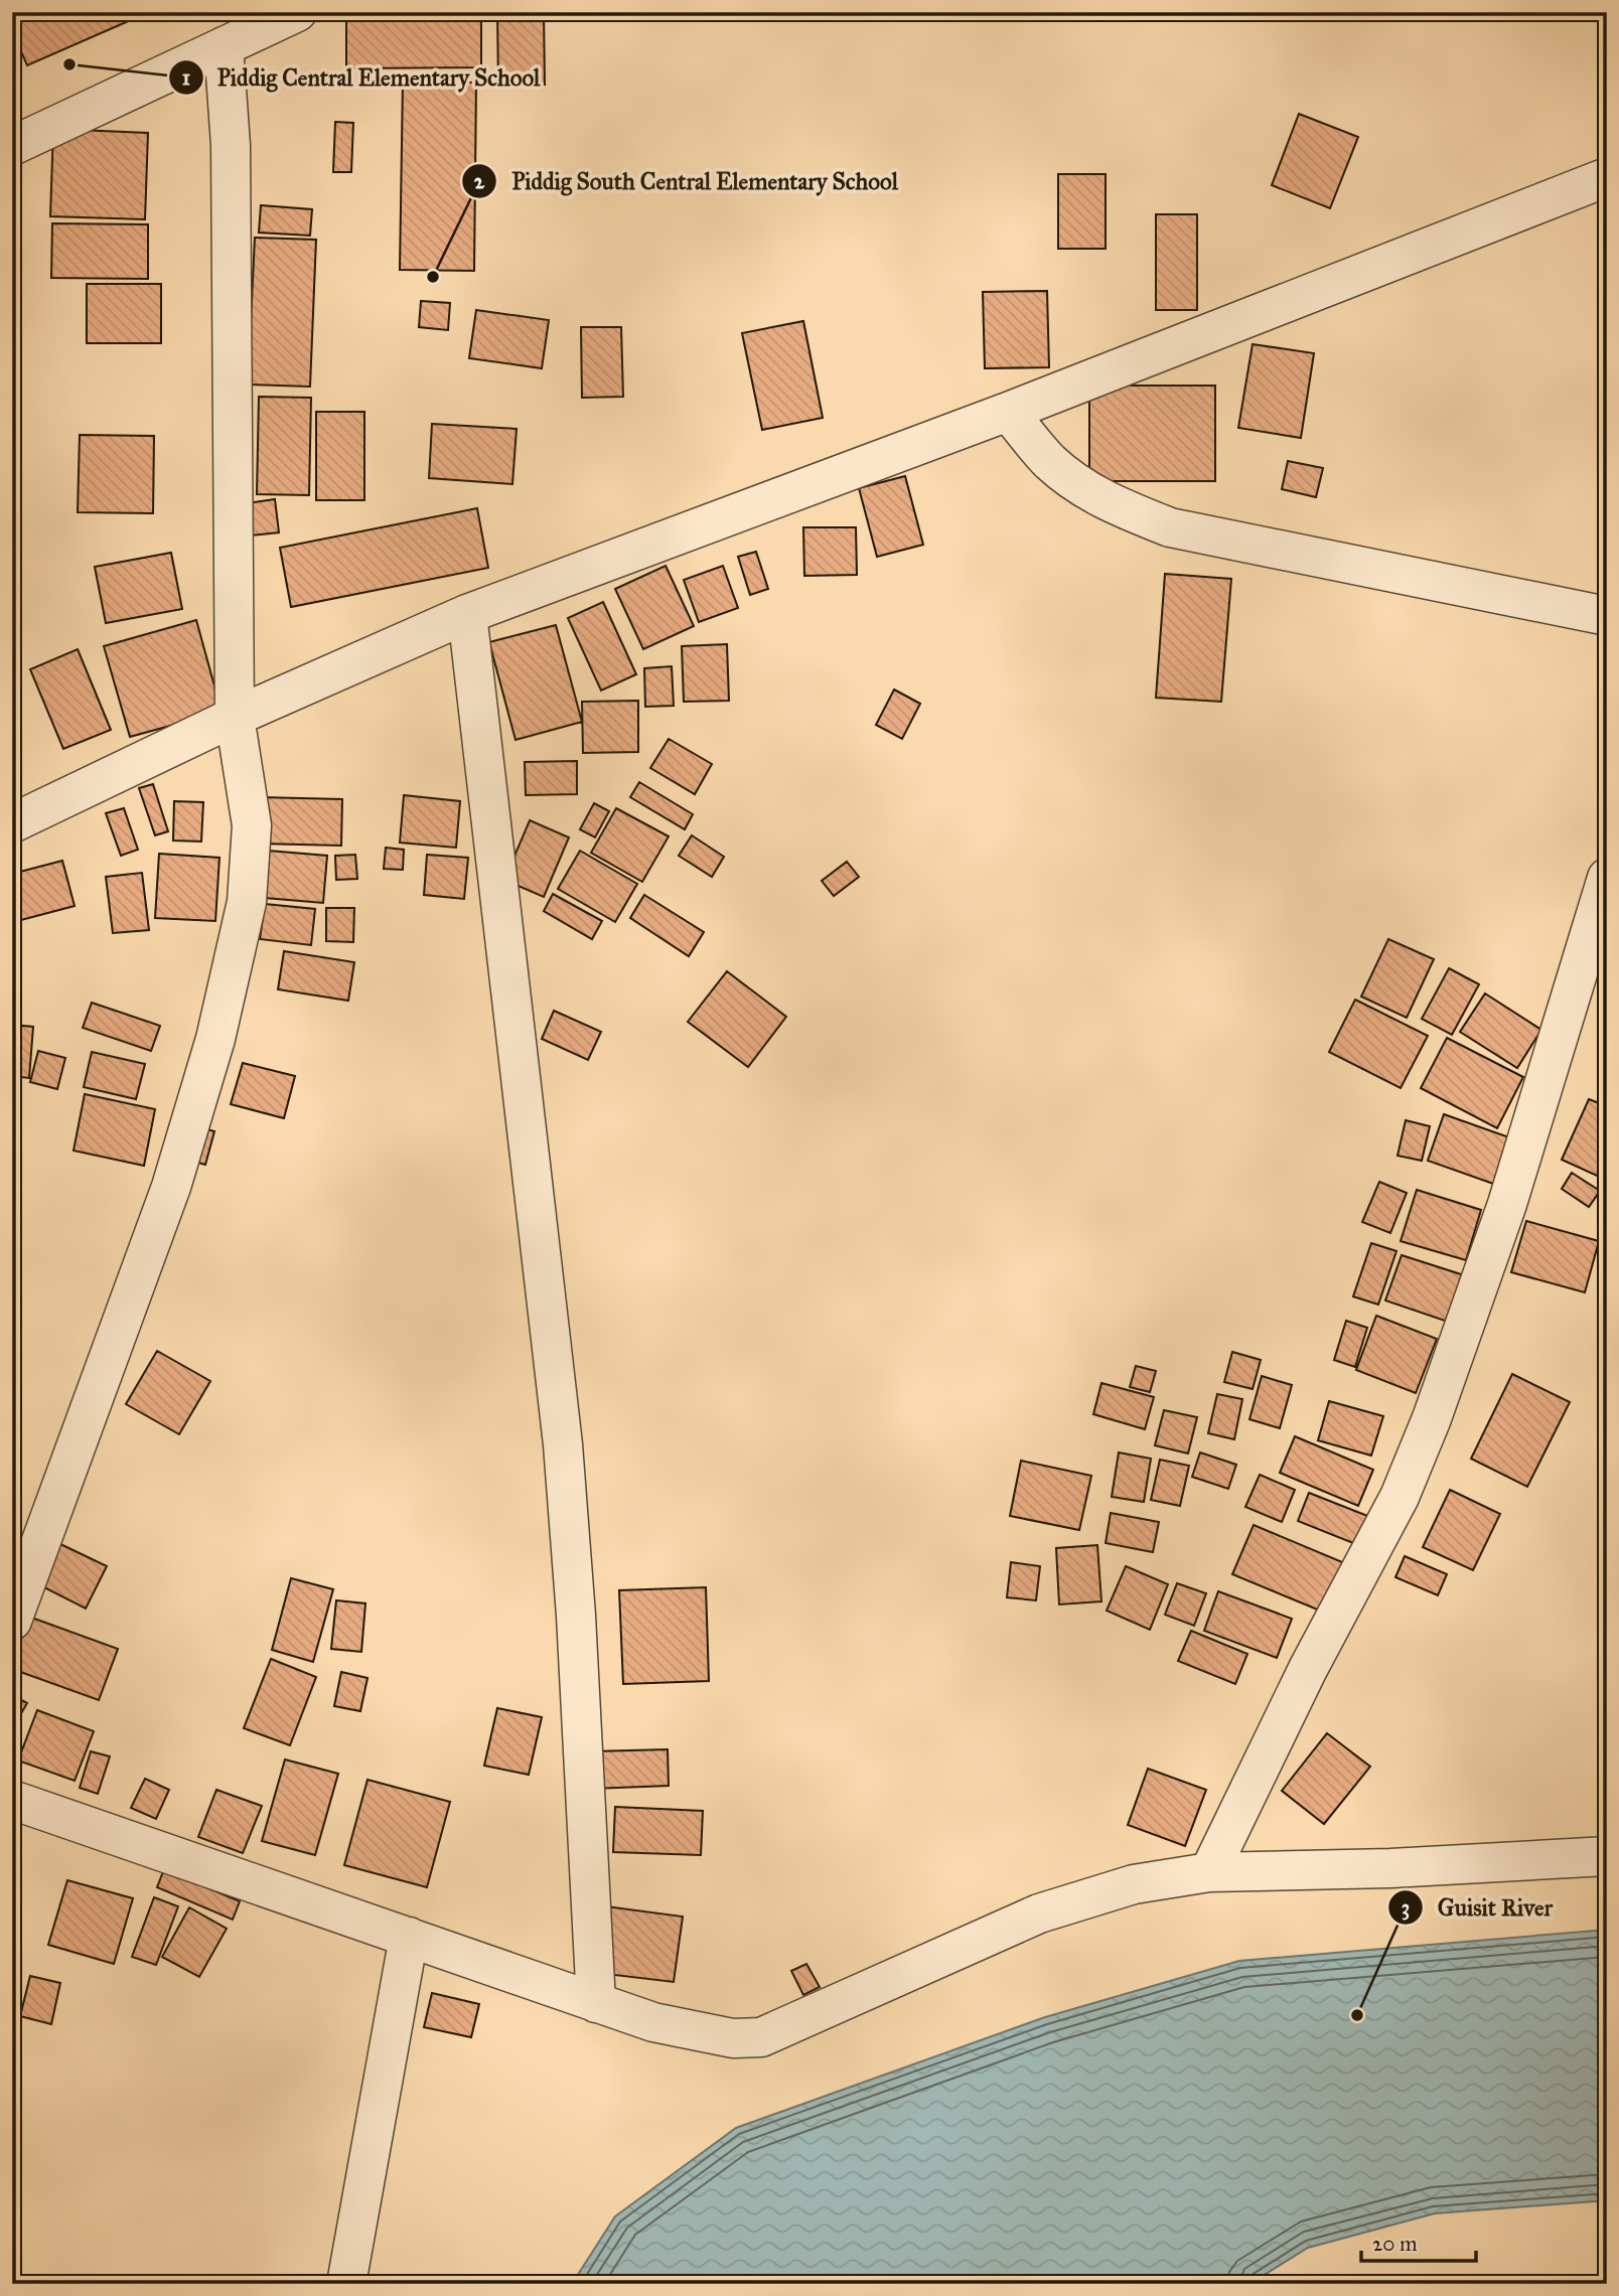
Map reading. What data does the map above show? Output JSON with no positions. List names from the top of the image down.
{
  "places": ["Piddig Central Elementary School", "Piddig South Central Elementary School", "Guisit River"],
  "scale_bar": "20 m"
}
